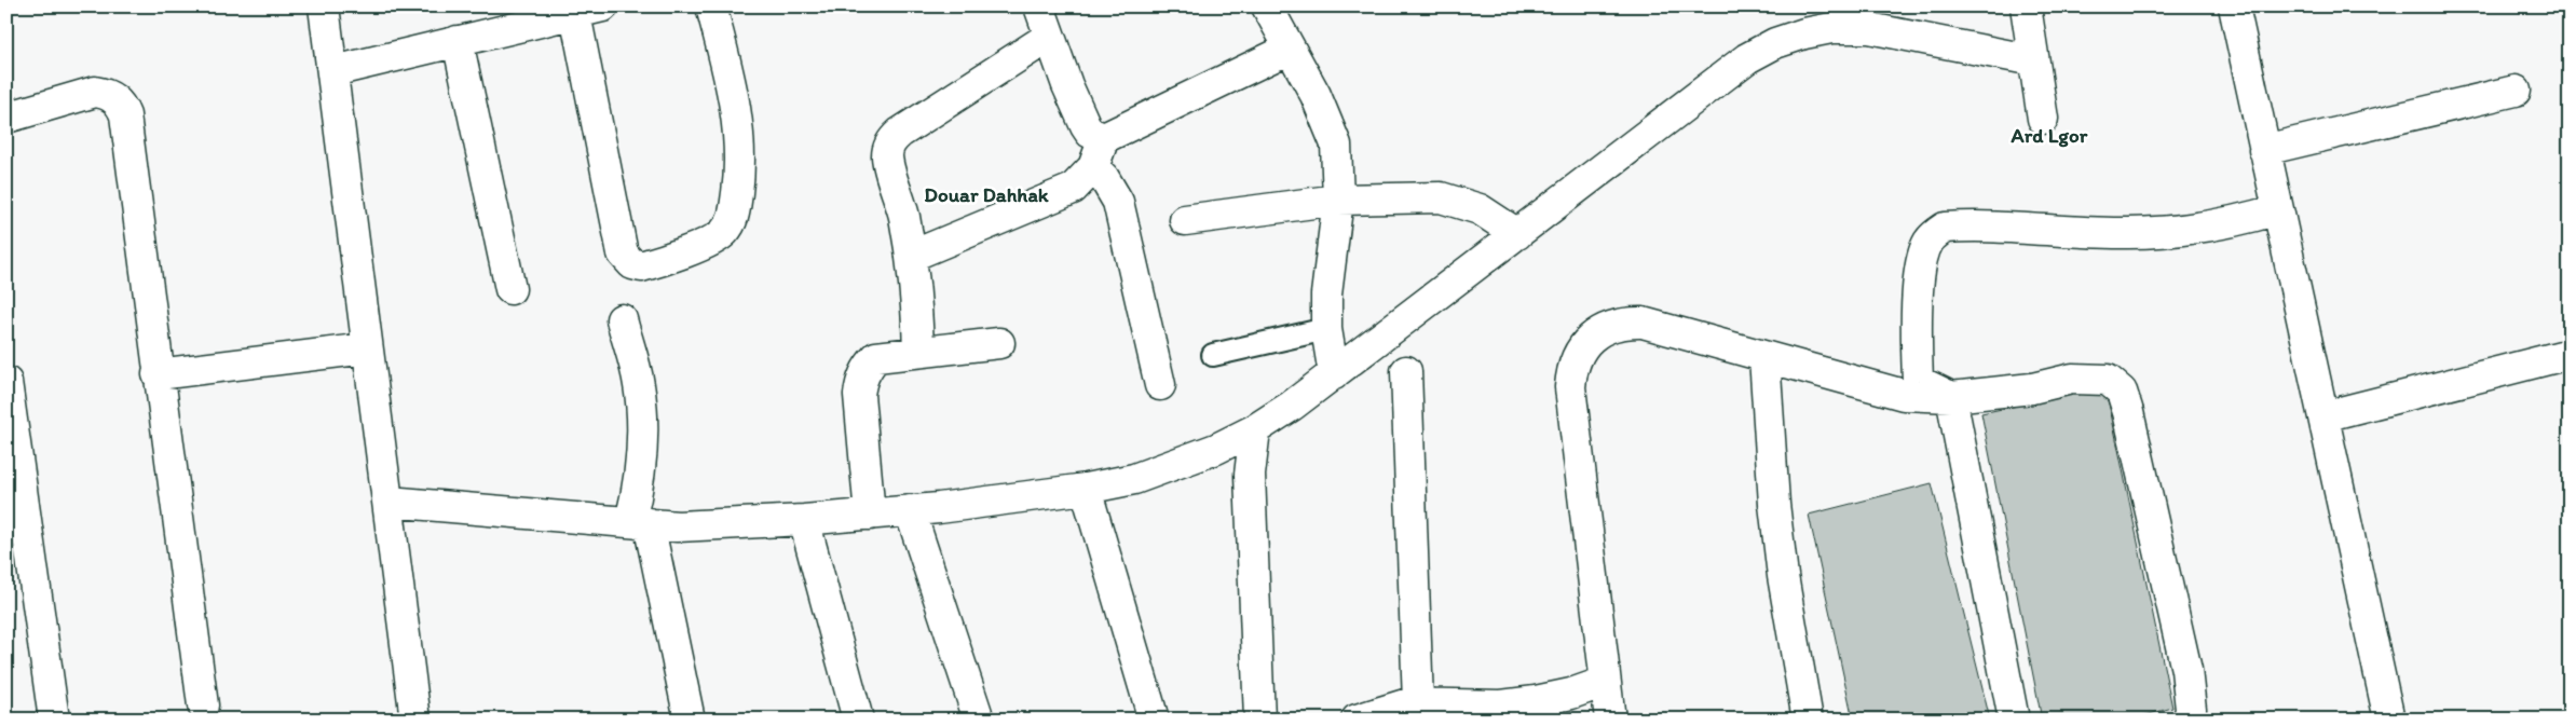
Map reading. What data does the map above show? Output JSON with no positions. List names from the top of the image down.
{
  "districts": ["Ard Lgor", "Douar Dahhak"]
}
